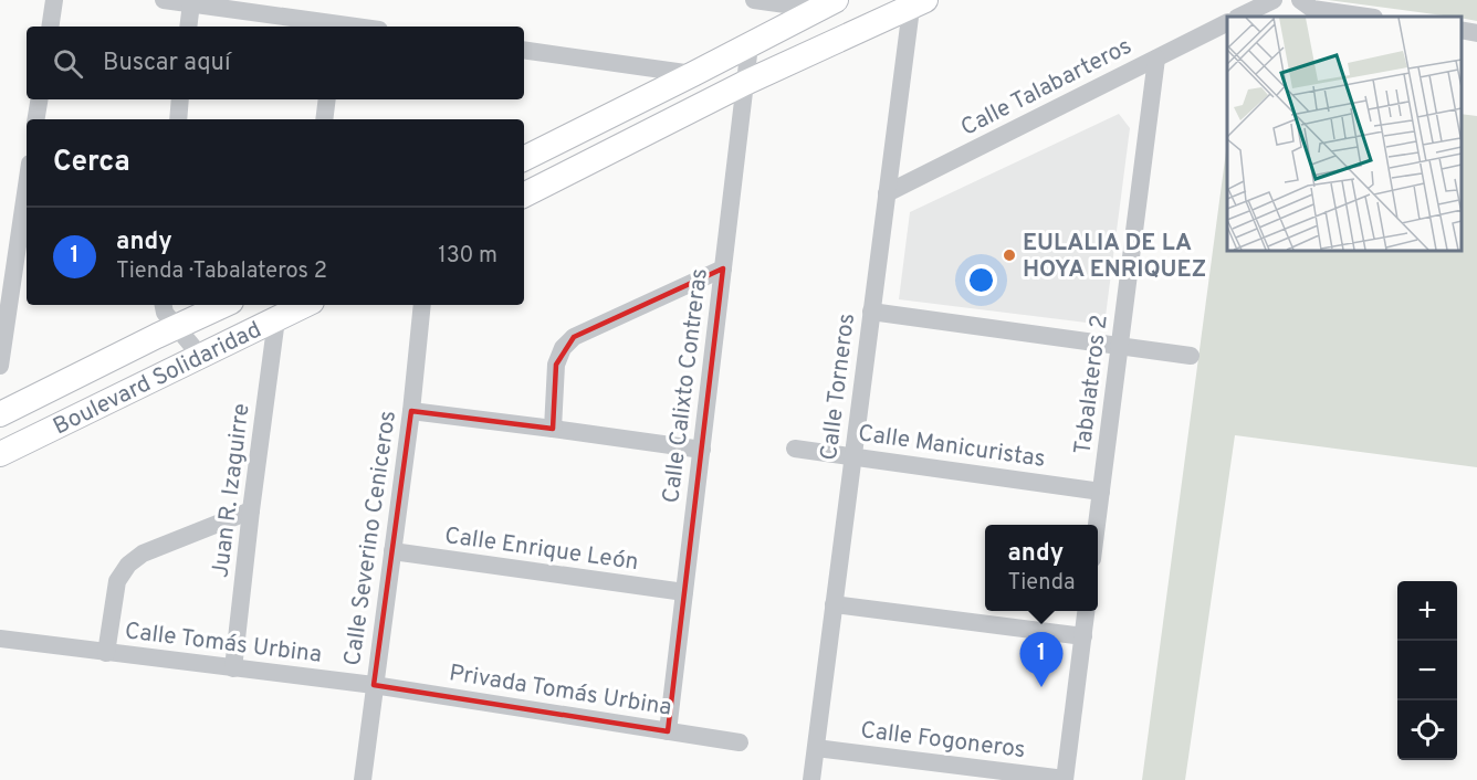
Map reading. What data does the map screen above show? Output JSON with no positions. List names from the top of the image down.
{
  "streets": {
    "main road": ["Boulevard Solidaridad"],
    "street": [
      "Calle Talabarteros",
      "Tabalateros 2",
      "Calle Calixto Contreras",
      "Calle Torneros",
      "Calle Manicuristas",
      "Juan R. Izaguirre",
      "Calle Severino Ceniceros",
      "Calle Enrique León",
      "Calle Tomás Urbina",
      "Privada Tomás Urbina",
      "Calle Fogoneros"
    ]
  },
  "crossings": [
    ["Calle Talabarteros", "Tabalateros 2"],
    ["Calle Talabarteros", "Calle Torneros"],
    ["Boulevard Solidaridad", "Juan R. Izaguirre"],
    ["Tabalateros 2", "Calle Manicuristas"],
    ["Calle Calixto Contreras", "Calle Enrique León"],
    ["Calle Calixto Contreras", "Privada Tomás Urbina"],
    ["Calle Torneros", "Calle Manicuristas"],
    ["Calle Torneros", "Calle Fogoneros"],
    ["Juan R. Izaguirre", "Calle Tomás Urbina"],
    ["Calle Severino Ceniceros", "Calle Enrique León"],
    ["Calle Severino Ceniceros", "Calle Tomás Urbina"],
    ["Calle Severino Ceniceros", "Privada Tomás Urbina"],
    ["Calle Tomás Urbina", "Privada Tomás Urbina"]
  ],
  "places": ["EULALIA DE LA HOYA ENRIQUEZ"],
  "page": {
    "search": "Buscar aquí",
    "heading": "Cerca",
    "list": [
      {
        "mark": "1",
        "name": "andy",
        "note": "Tienda · Tabalateros 2",
        "value": "130 m"
      }
    ],
    "popup": ["andy", "Tienda"],
    "map_buttons": ["+", "−"],
    "pins": "1"
  }
}
